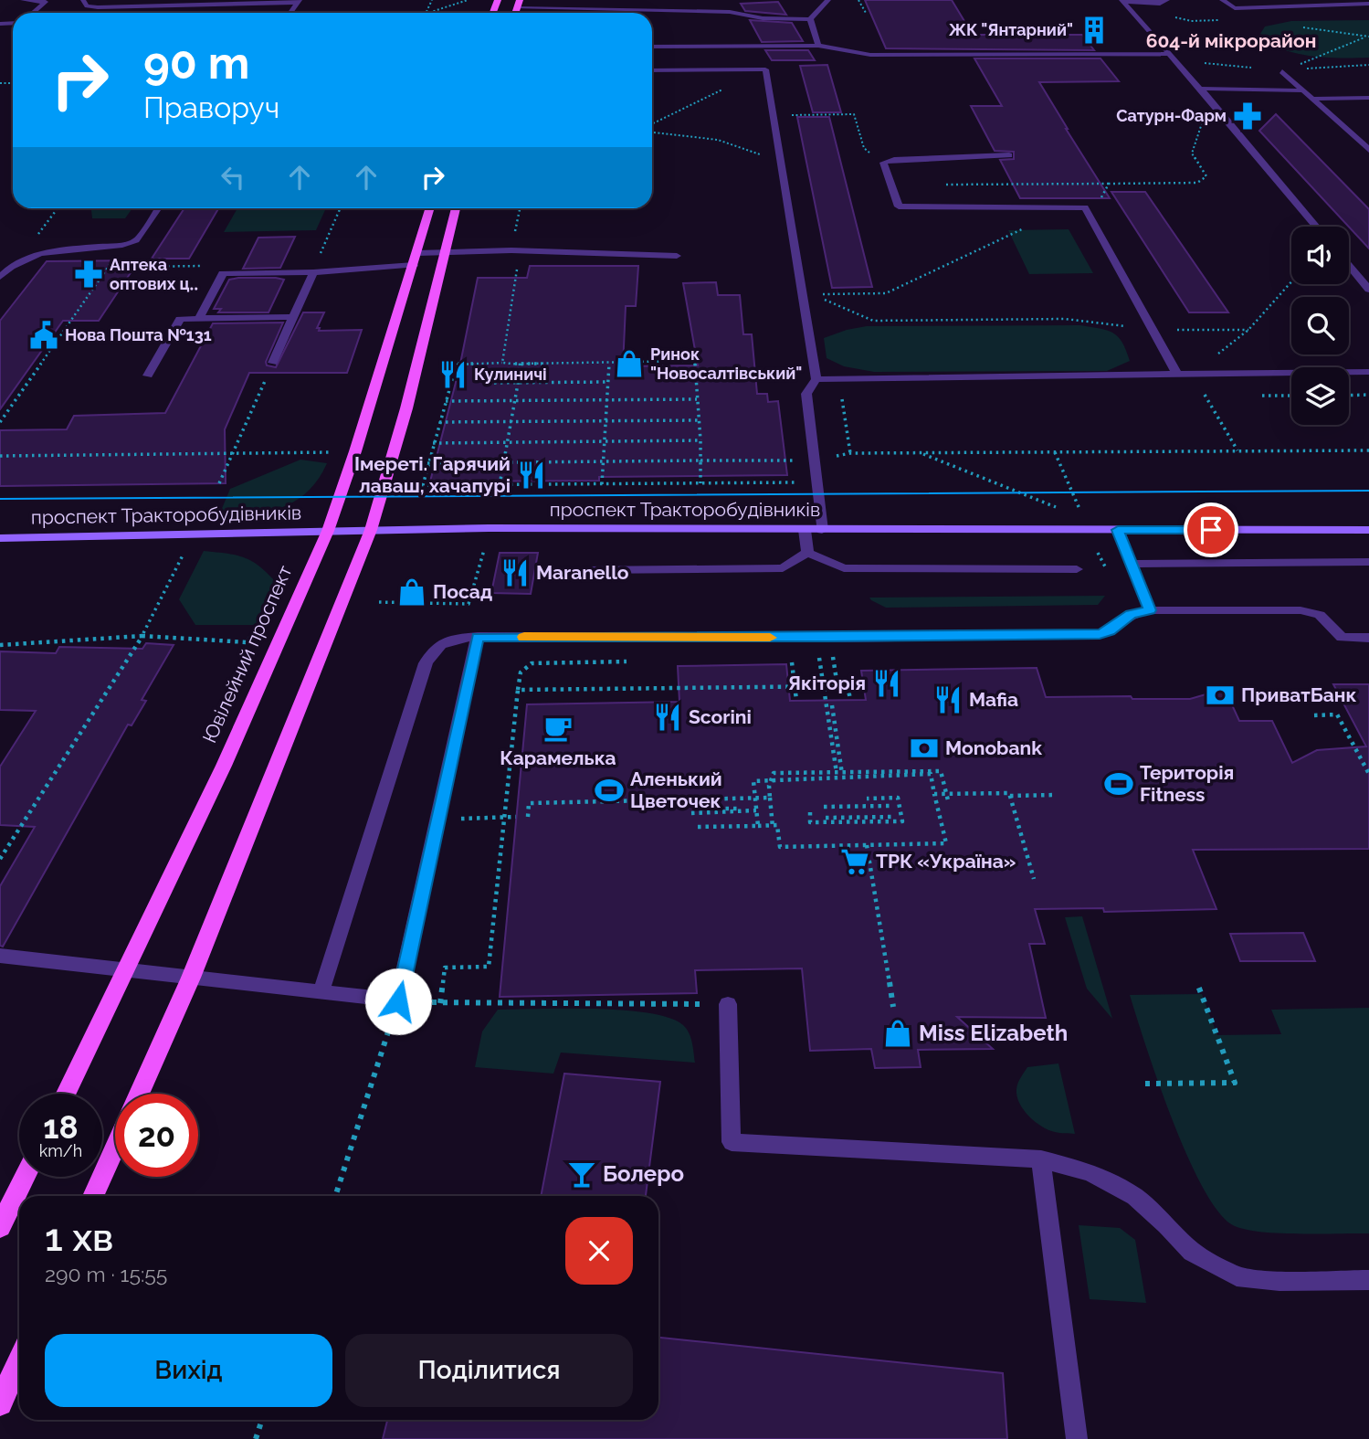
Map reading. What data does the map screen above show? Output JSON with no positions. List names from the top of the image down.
{
  "streets": {
    "main road": ["проспект Тракторобудівників", "Ювілейний проспект"]
  },
  "crossings": [
    ["проспект Тракторобудівників", "Ювілейний проспект"]
  ],
  "districts": ["604-й мікрорайон"],
  "places": {
    "building": ["ЖК \"Янтарний\""],
    "pharmacy": ["Сатурн-Фарм", "Аптека оптових ц‥"],
    "public building": ["Нова Пошта №131"],
    "shop": ["Ринок \"Новосалтівський\"", "Посад", "Miss Elizabeth"],
    "restaurant": [
      "Кулиничі",
      "Імереті. Гарячий лаваш, хачапурі",
      "Maranello",
      "Якіторія",
      "Mafia",
      "Scorini"
    ],
    "bank": ["ПриватБанк", "Monobank"],
    "cafe": ["Карамелька"],
    "sports": ["Територія Fitness", "Аленький Цветочек"],
    "supermarket": ["ТРК «Україна»"],
    "bar": ["Болеро"]
  },
  "page": {
    "turn": ["90 m", "Праворуч"],
    "speed": "18 km/h",
    "limit": "20",
    "heading": ["1 хв", "290 m · 15:55"],
    "buttons": ["Вихід", "Поділитися"]
  }
}
